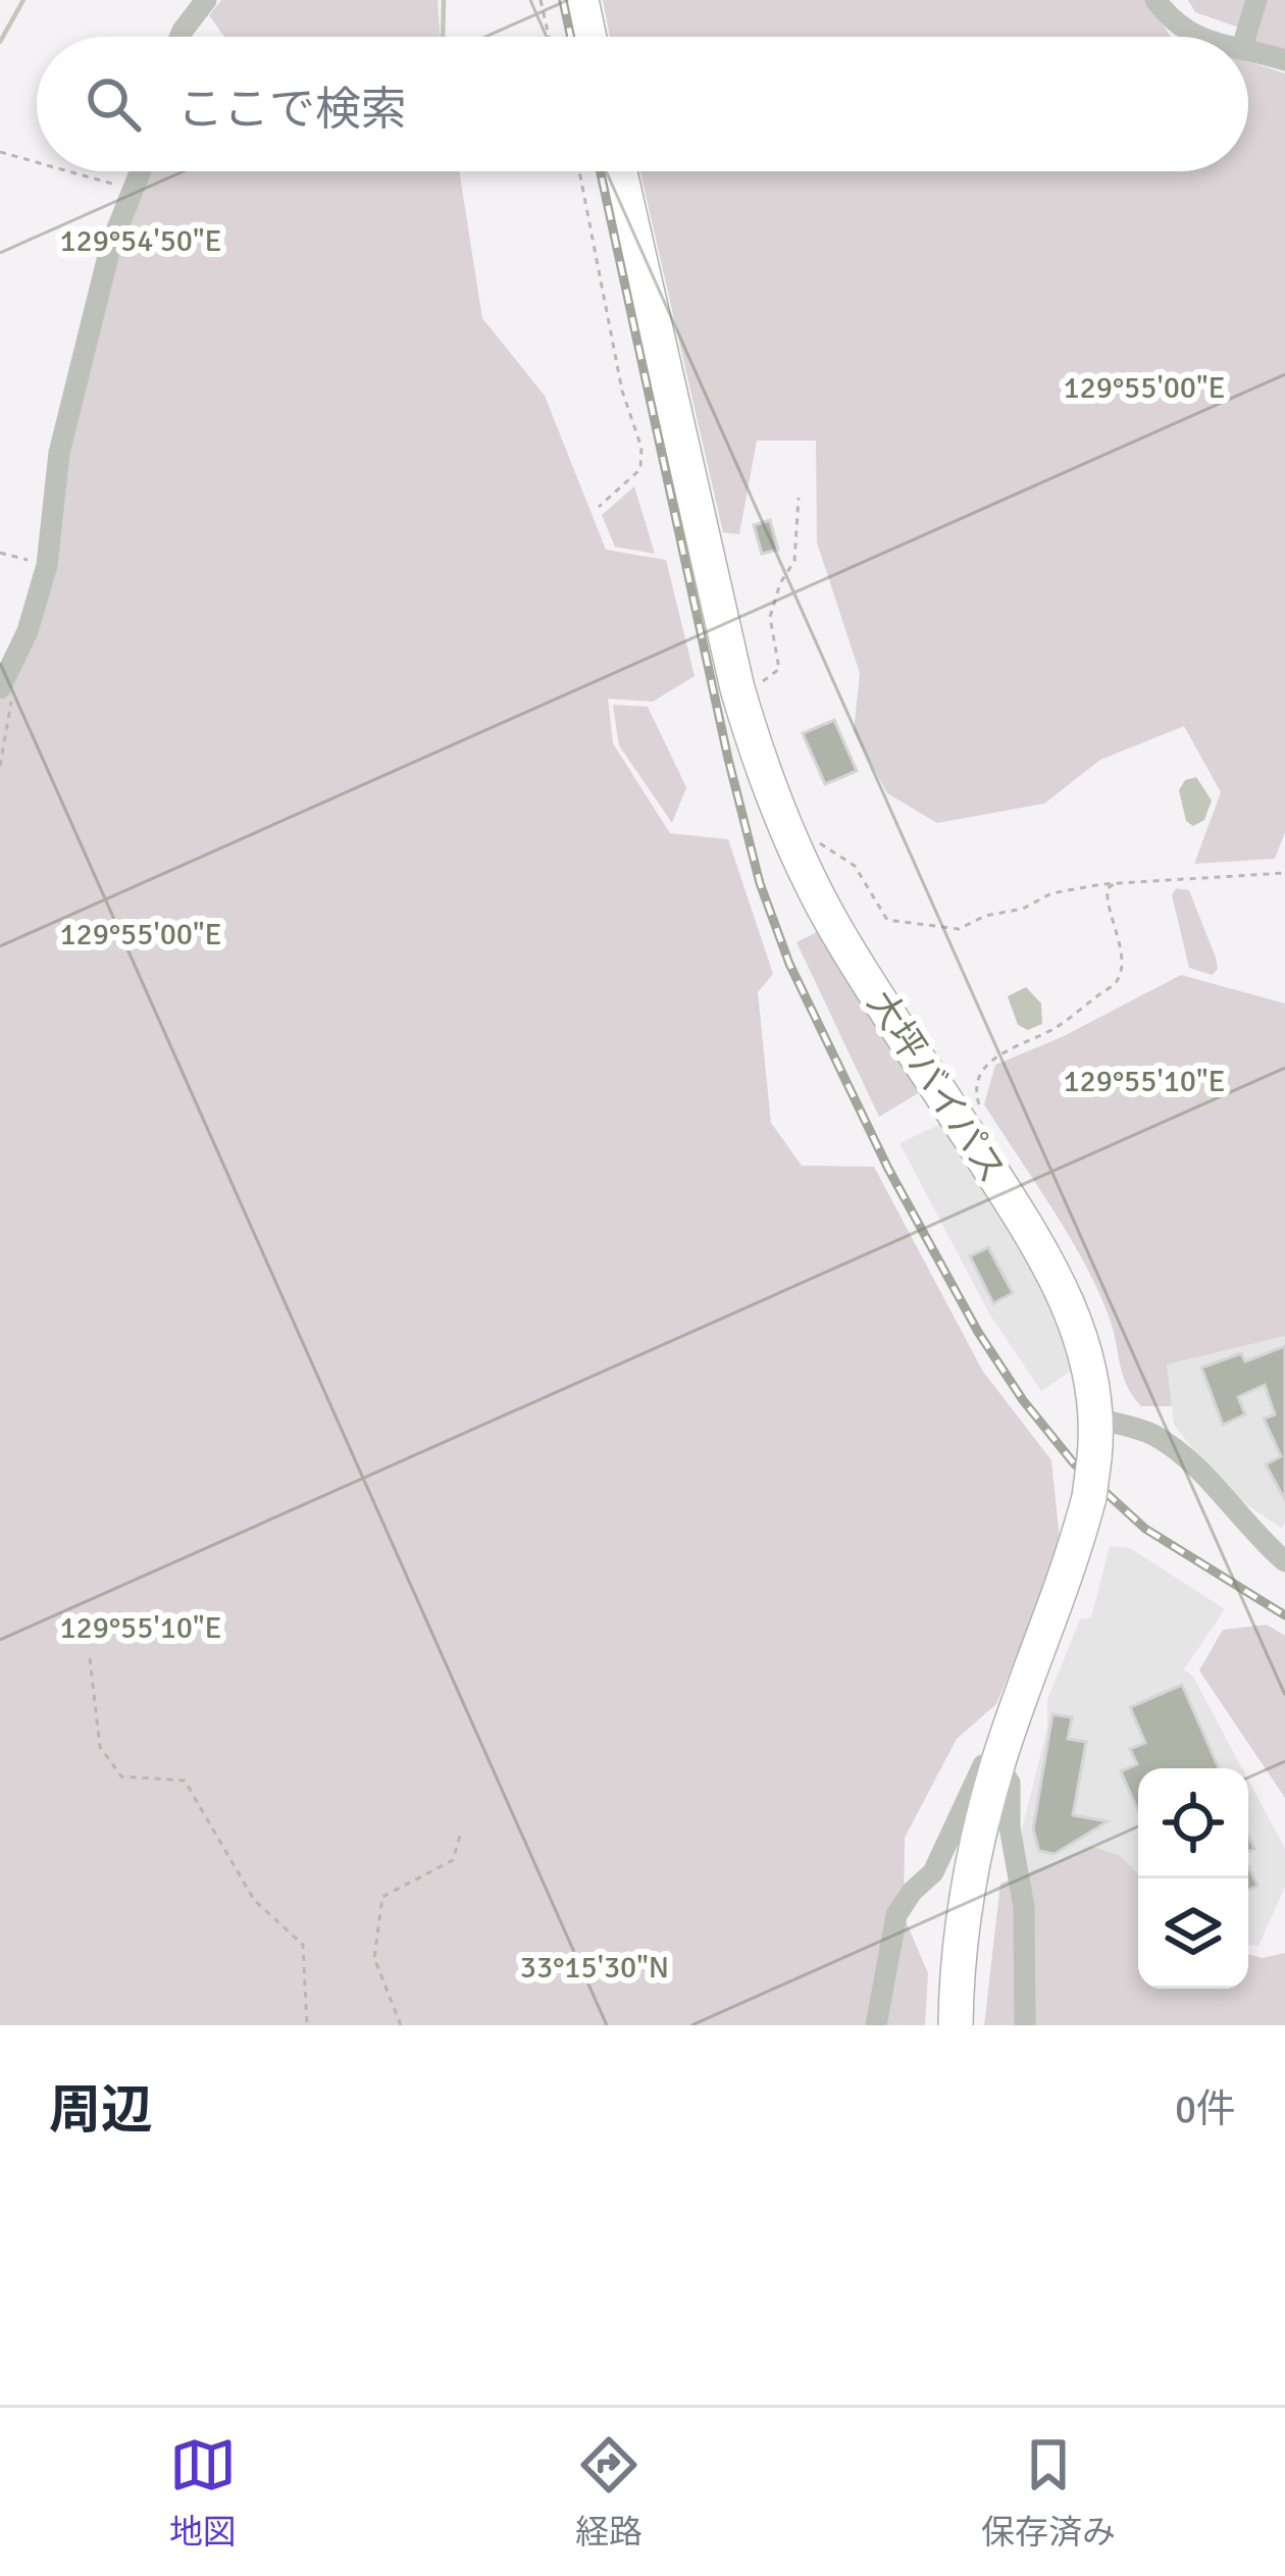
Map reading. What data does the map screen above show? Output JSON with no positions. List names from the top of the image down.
{
  "streets": {
    "highway": ["大坪バイパス"]
  },
  "page": {
    "search": "ここで検索",
    "heading": ["周辺", "0件"],
    "nav": ["地図", "経路", "保存済み"]
  },
  "coordinates": [
    "129°54'50\"E",
    "129°55'00\"E",
    "129°55'10\"E",
    "33°15'30\"N"
  ]
}
